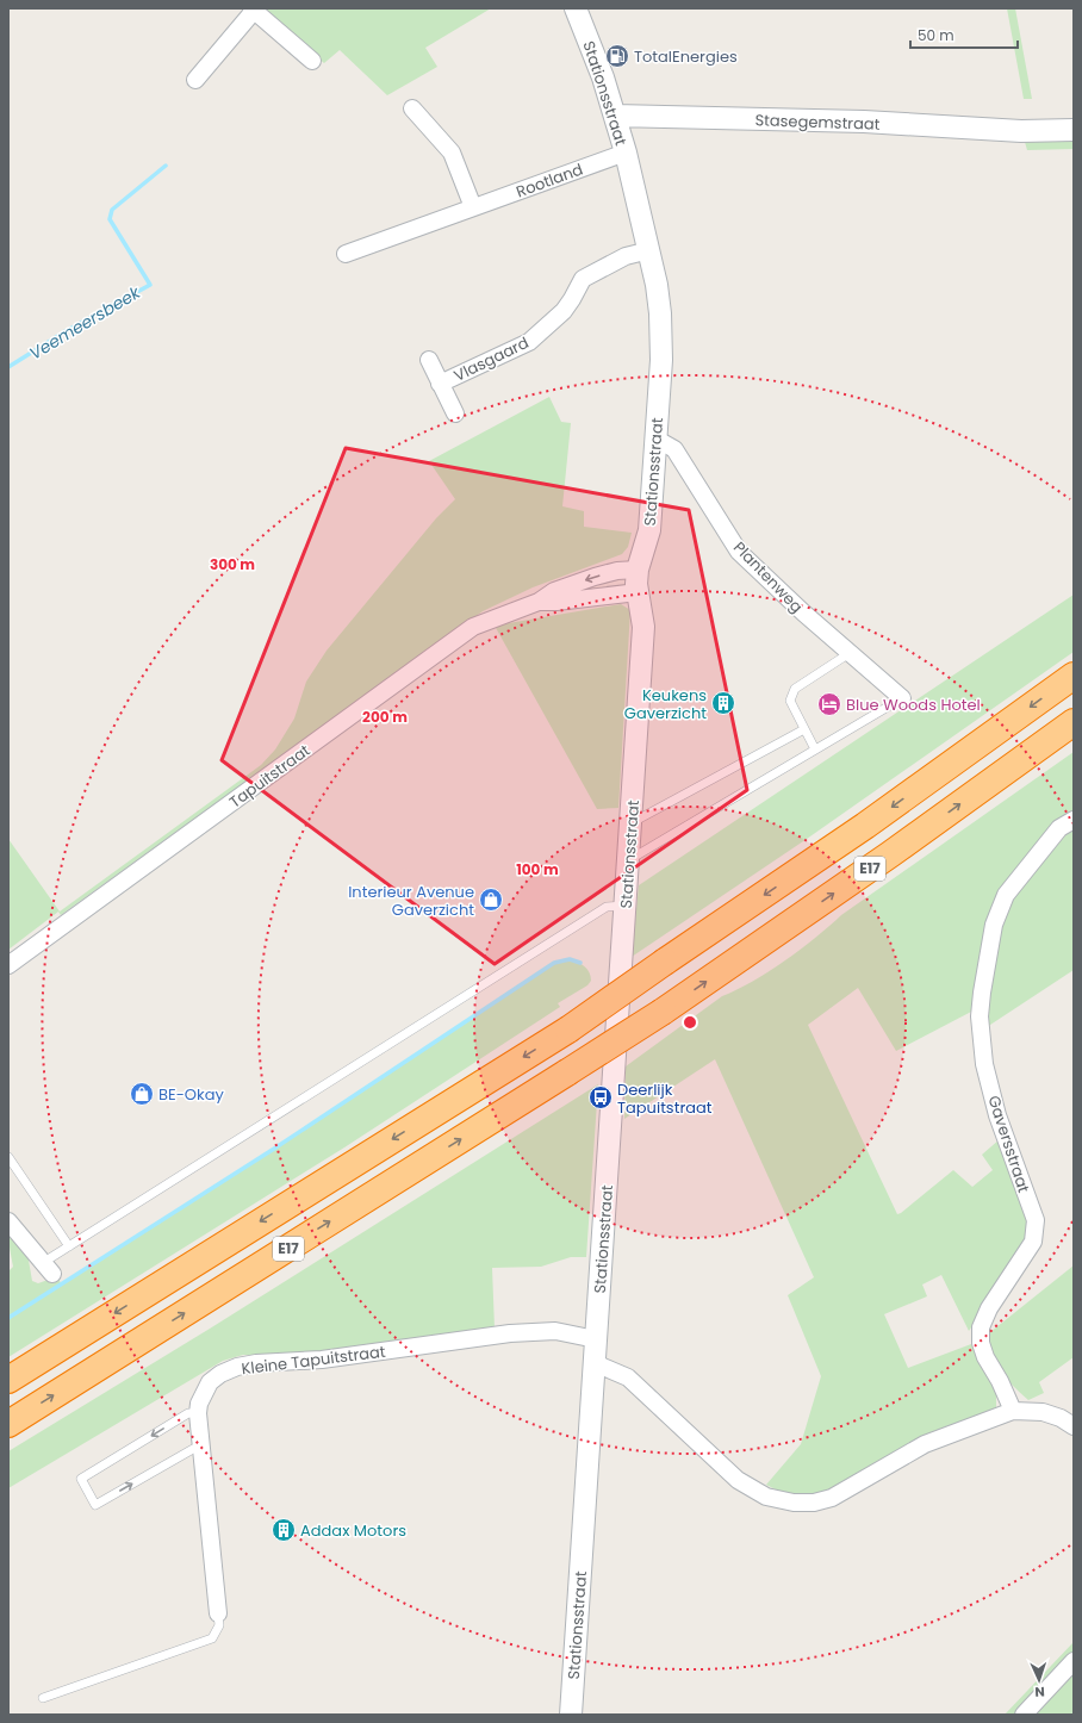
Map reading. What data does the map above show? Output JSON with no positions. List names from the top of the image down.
{
  "streets": {
    "highway": ["E17"],
    "street": [
      "Stationsstraat",
      "Stasegemstraat",
      "Rootland",
      "Vlasgaard",
      "Plantenweg",
      "Tapuitstraat",
      "Gaversstraat",
      "Kleine Tapuitstraat"
    ]
  },
  "crossings": [
    ["Stationsstraat", "Stasegemstraat"],
    ["Stationsstraat", "Rootland"],
    ["Stationsstraat", "Vlasgaard"],
    ["Stationsstraat", "Plantenweg"],
    ["Stationsstraat", "Tapuitstraat"],
    ["Stationsstraat", "Kleine Tapuitstraat"]
  ],
  "water": ["Veemeersbeek"],
  "places": {
    "fuel station": ["TotalEnergies"],
    "building": ["Keukens Gaverzicht", "Addax Motors"],
    "hotel": ["Blue Woods Hotel"],
    "shop": ["Interieur Avenue Gaverzicht", "BE-Okay"],
    "bus stop": ["Deerlijk Tapuitstraat"]
  },
  "scale_bar": "50 m",
  "north": "bottom",
  "rings": ["300 m", "200 m", "100 m"]
}
